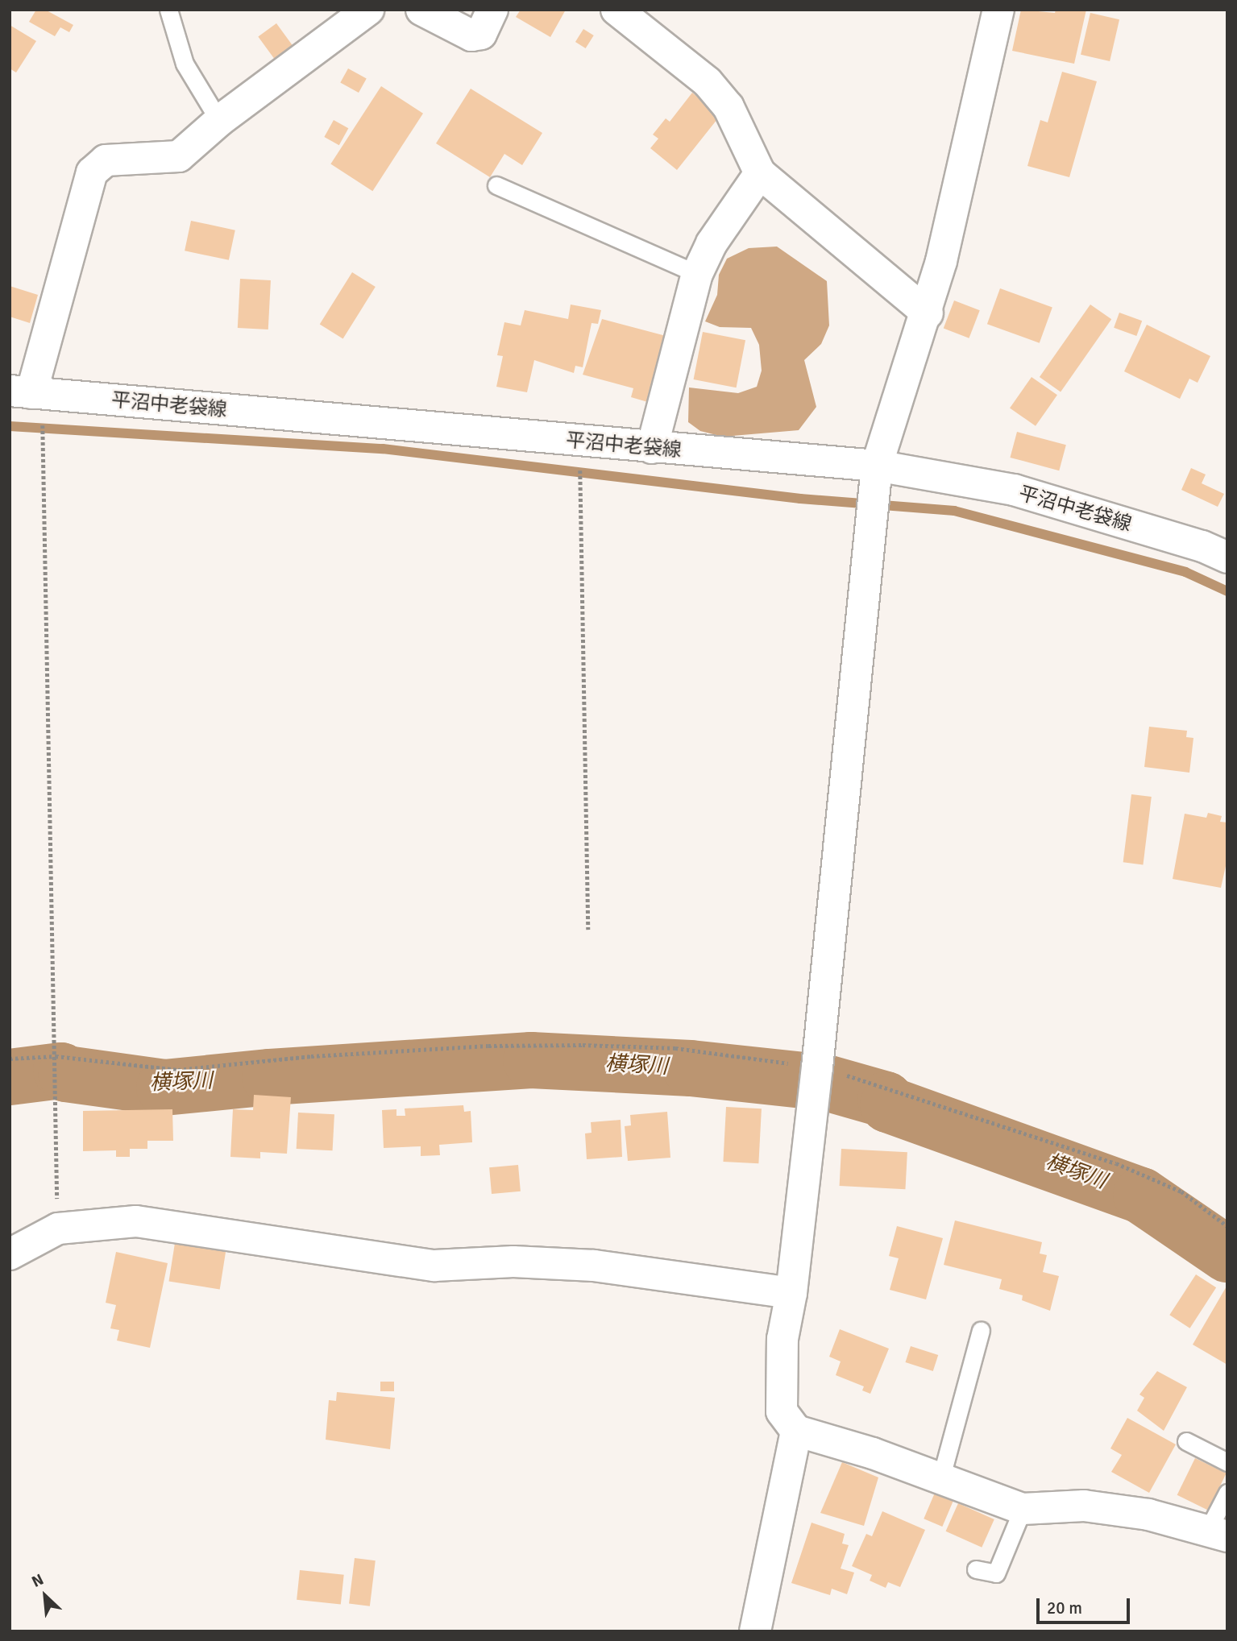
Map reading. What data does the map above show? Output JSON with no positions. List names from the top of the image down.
{
  "streets": {
    "street": ["平沼中老袋線"]
  },
  "water": ["横塚川"],
  "scale_bar": "20 m",
  "north": "top left"
}
